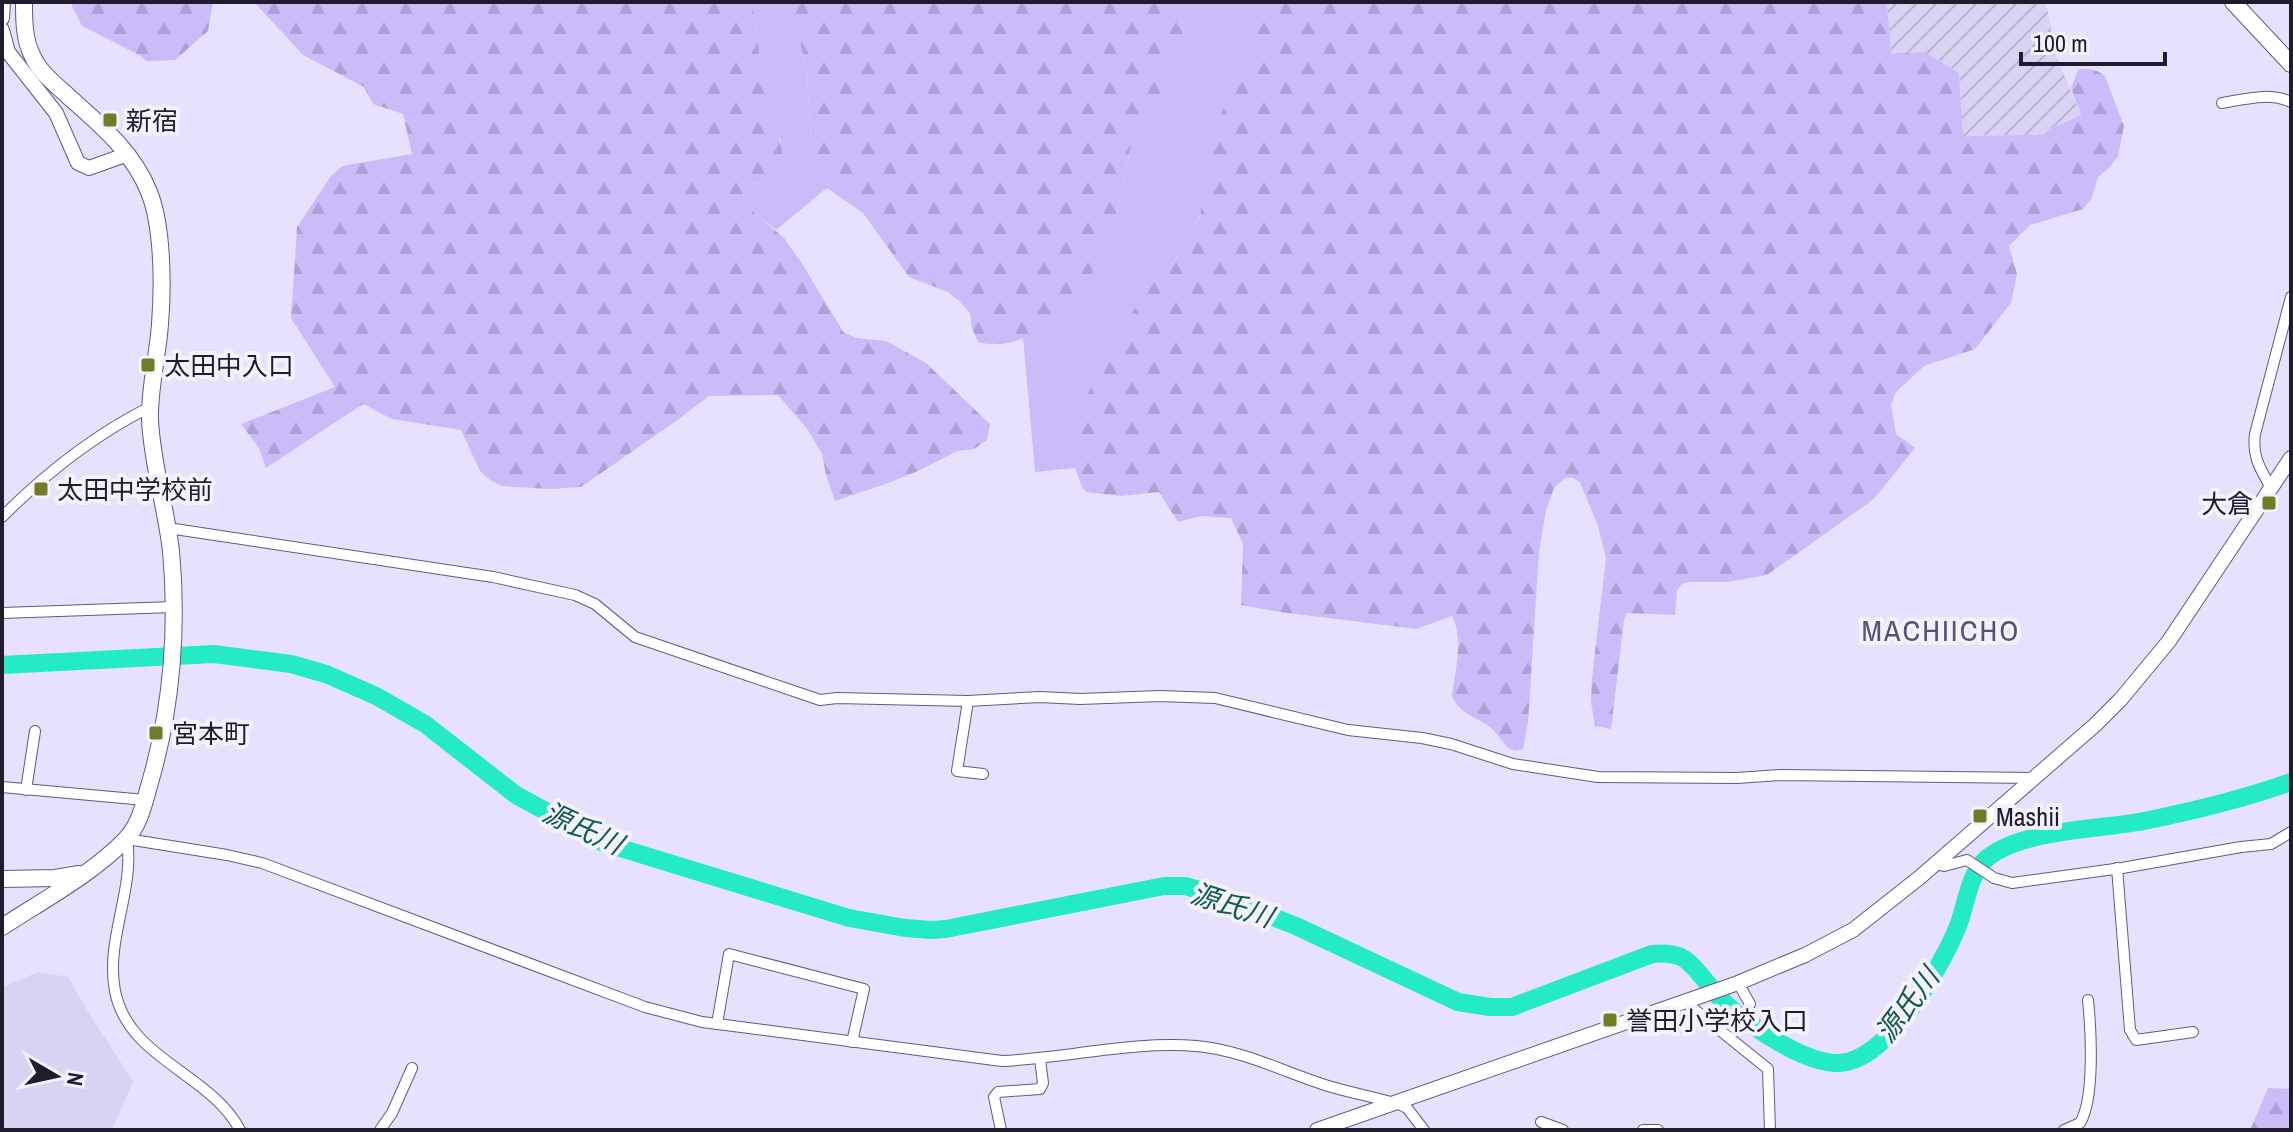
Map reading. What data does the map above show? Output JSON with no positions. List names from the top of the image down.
{
  "districts": ["MACHIICHO"],
  "water": ["源氏川"],
  "places": {
    "transit": [
      "新宿",
      "太田中入口",
      "太田中学校前",
      "大倉",
      "宮本町",
      "Mashii",
      "誉田小学校入口"
    ]
  },
  "scale_bar": "100 m",
  "north": "right"
}
